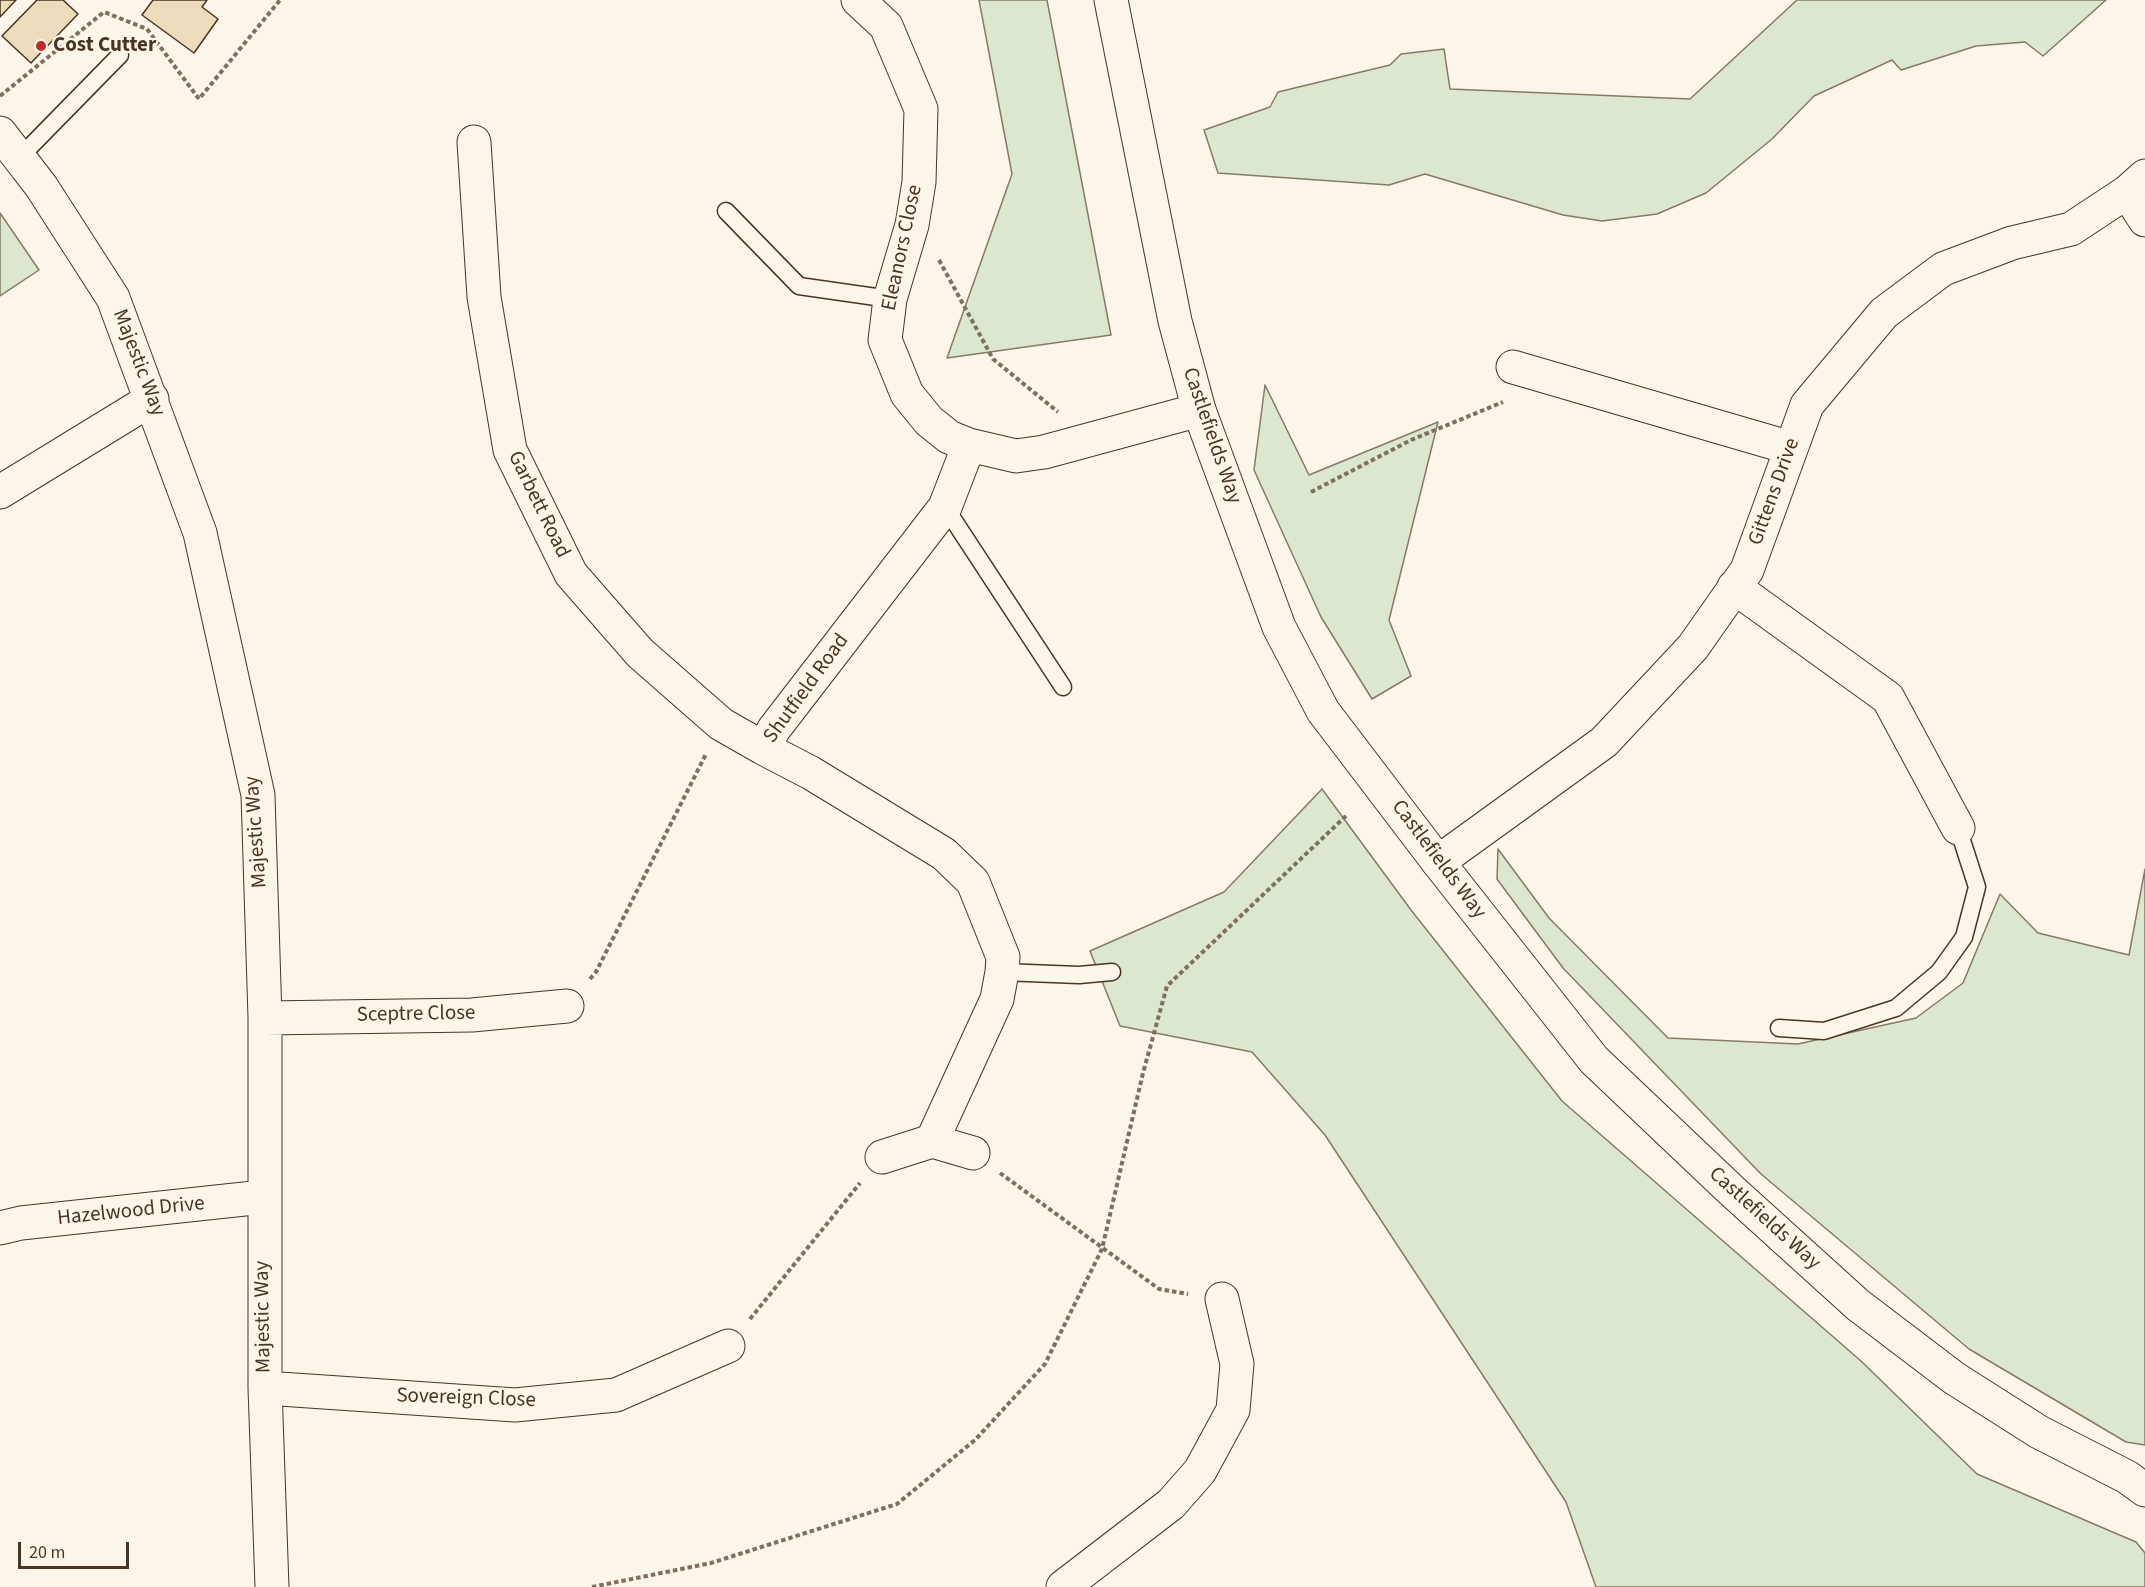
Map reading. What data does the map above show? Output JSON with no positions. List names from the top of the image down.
{
  "streets": {
    "street": [
      "Eleanors Close",
      "Majestic Way",
      "Castlefields Way",
      "Gittens Drive",
      "Garbett Road",
      "Shutfield Road",
      "Sceptre Close",
      "Hazelwood Drive",
      "Sovereign Close"
    ]
  },
  "crossings": [
    ["Eleanors Close", "Shutfield Road"],
    ["Majestic Way", "Sceptre Close"],
    ["Majestic Way", "Hazelwood Drive"],
    ["Majestic Way", "Sovereign Close"],
    ["Castlefields Way", "Gittens Drive"],
    ["Garbett Road", "Shutfield Road"]
  ],
  "places": ["Cost Cutter"],
  "scale_bar": "20 m"
}
